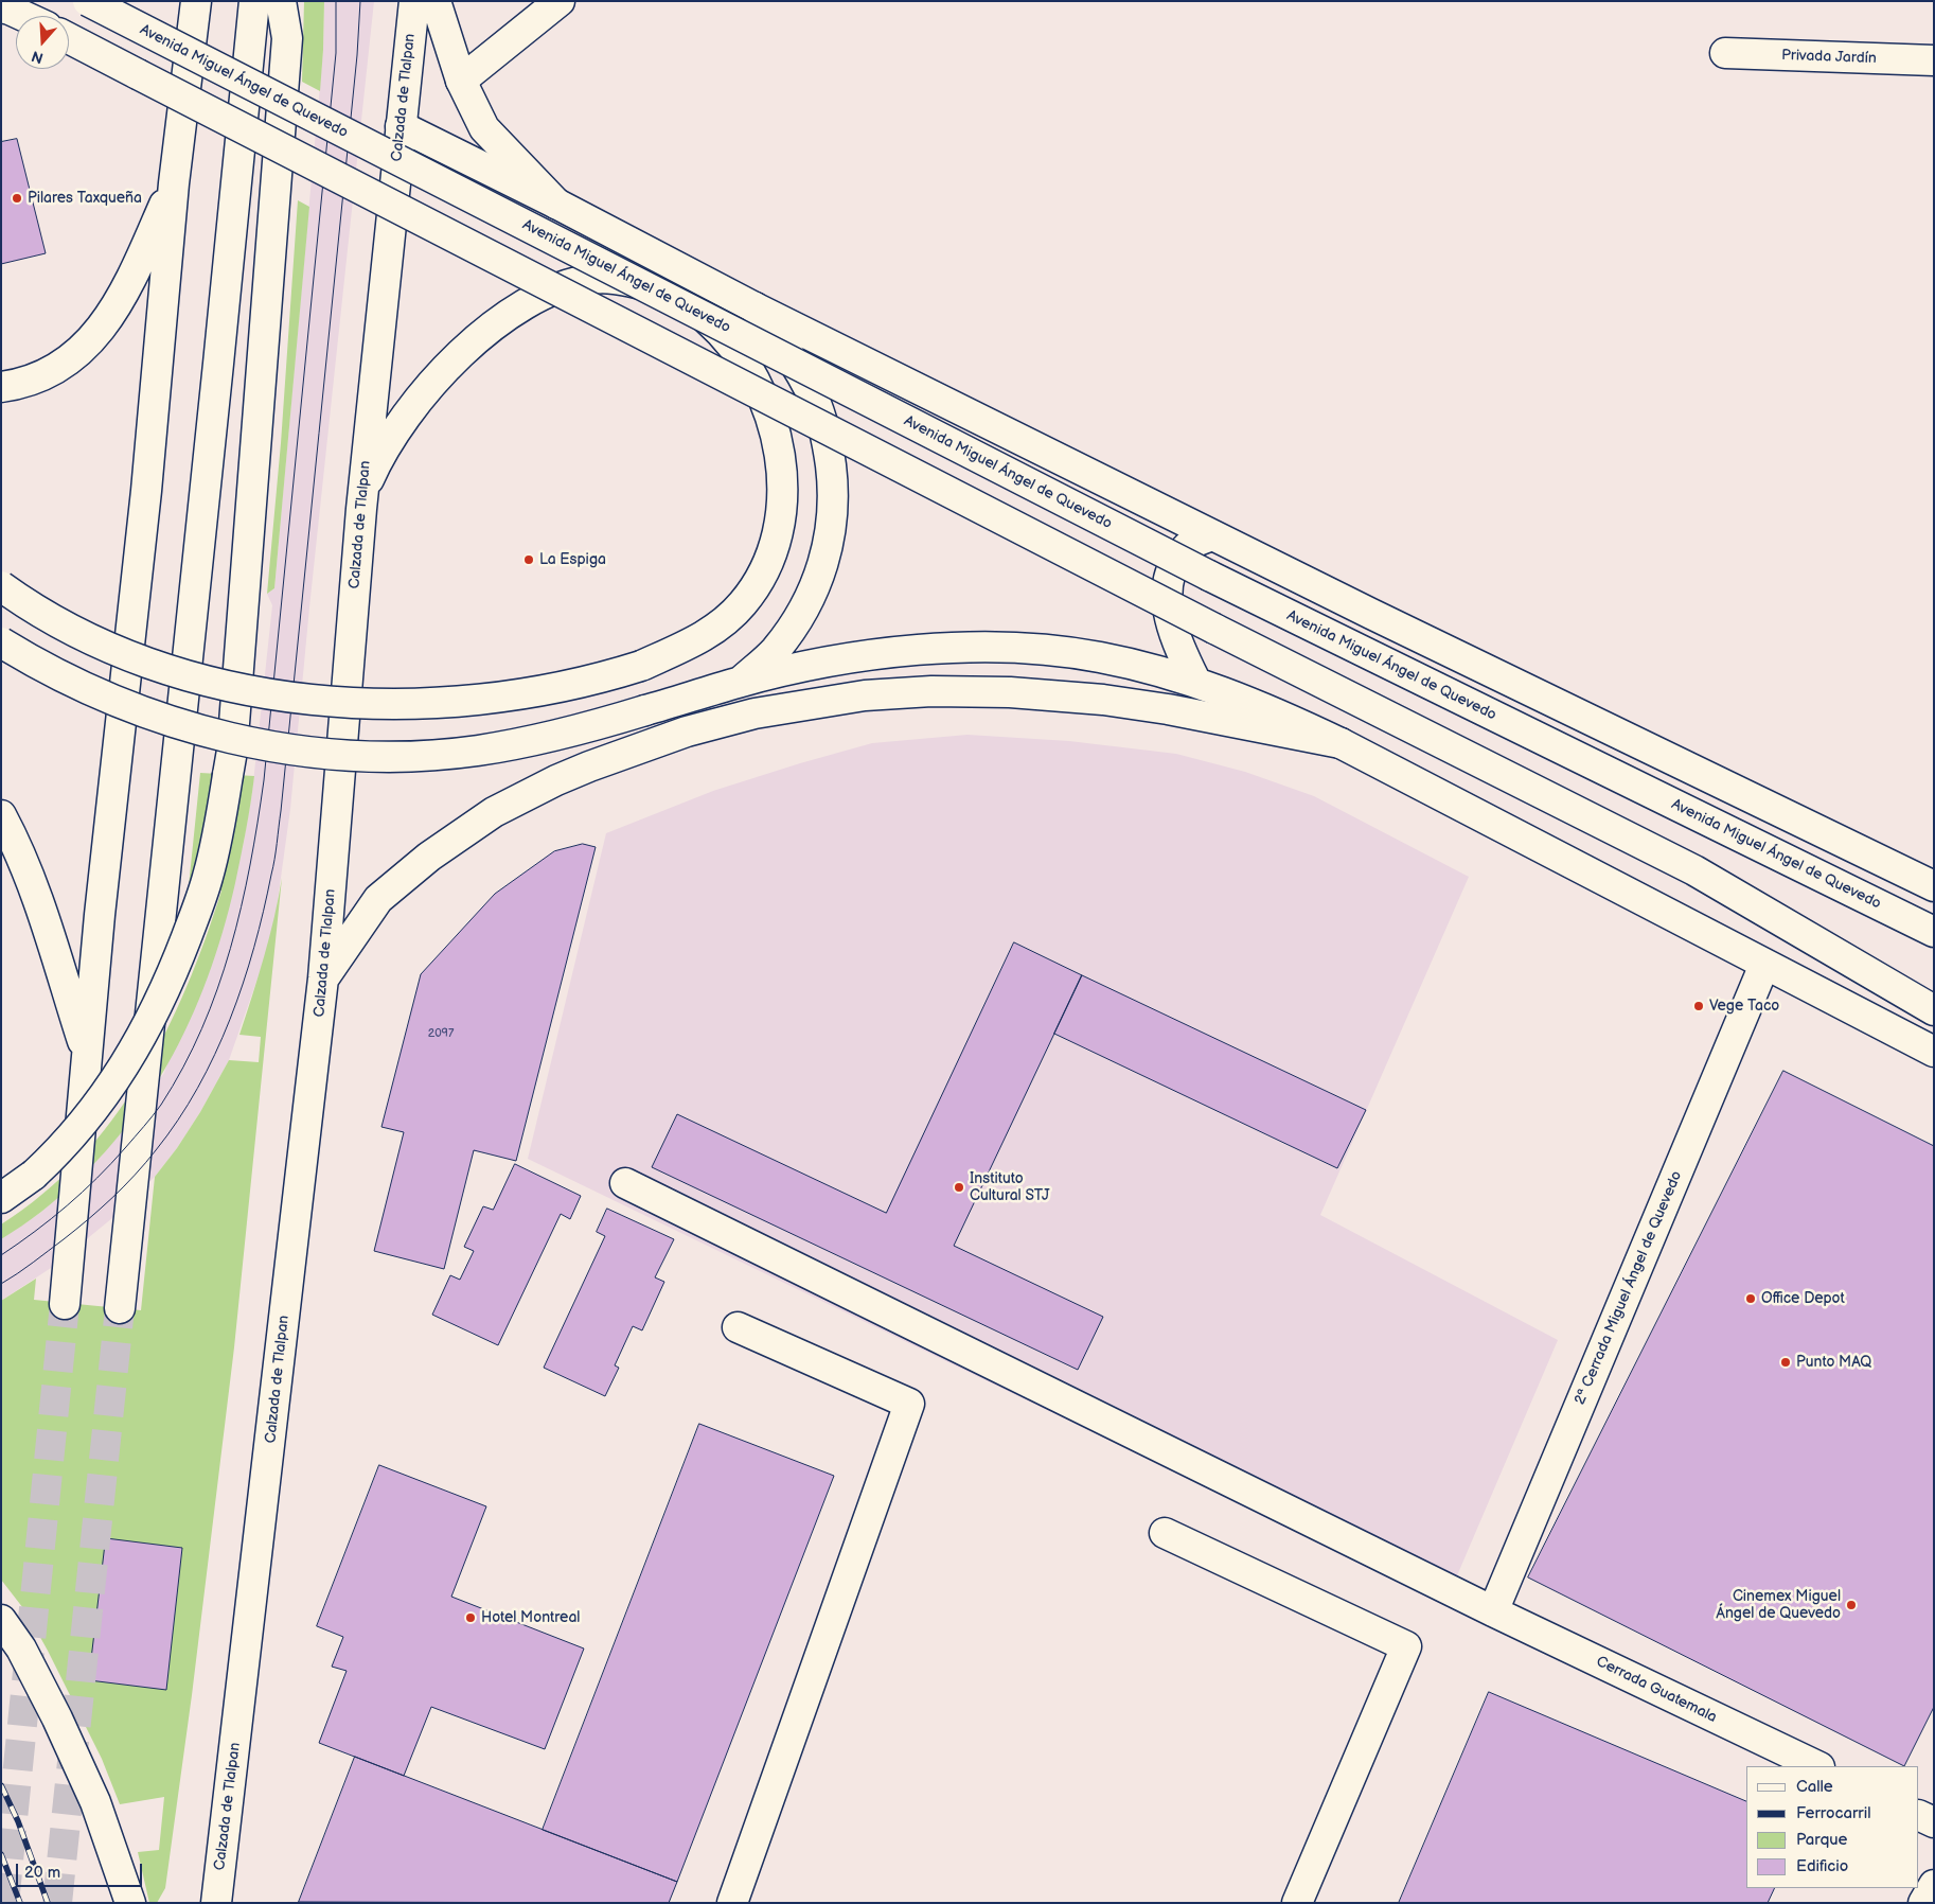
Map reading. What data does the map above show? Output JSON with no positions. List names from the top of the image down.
{
  "streets": {
    "main road": [
      "Privada Jardín",
      "Avenida Miguel Ángel de Quevedo",
      "Calzada de Tlalpan",
      "2ª Cerrada Miguel Ángel de Quevedo",
      "Cerrada Guatemala"
    ]
  },
  "crossings": [
    ["2ª Cerrada Miguel Ángel de Quevedo", "Cerrada Guatemala"]
  ],
  "places": [
    "Pilares Taxqueña",
    "La Espiga",
    "Vege Taco",
    "Instituto Cultural STJ",
    "Office Depot",
    "Punto MAQ",
    "Cinemex Miguel Ángel de Quevedo",
    "Hotel Montreal"
  ],
  "house_numbers": ["2097"],
  "legend": [
    "Calle",
    "Ferrocarril",
    "Parque",
    "Edificio"
  ],
  "scale_bar": "20 m",
  "north": "bottom"
}
